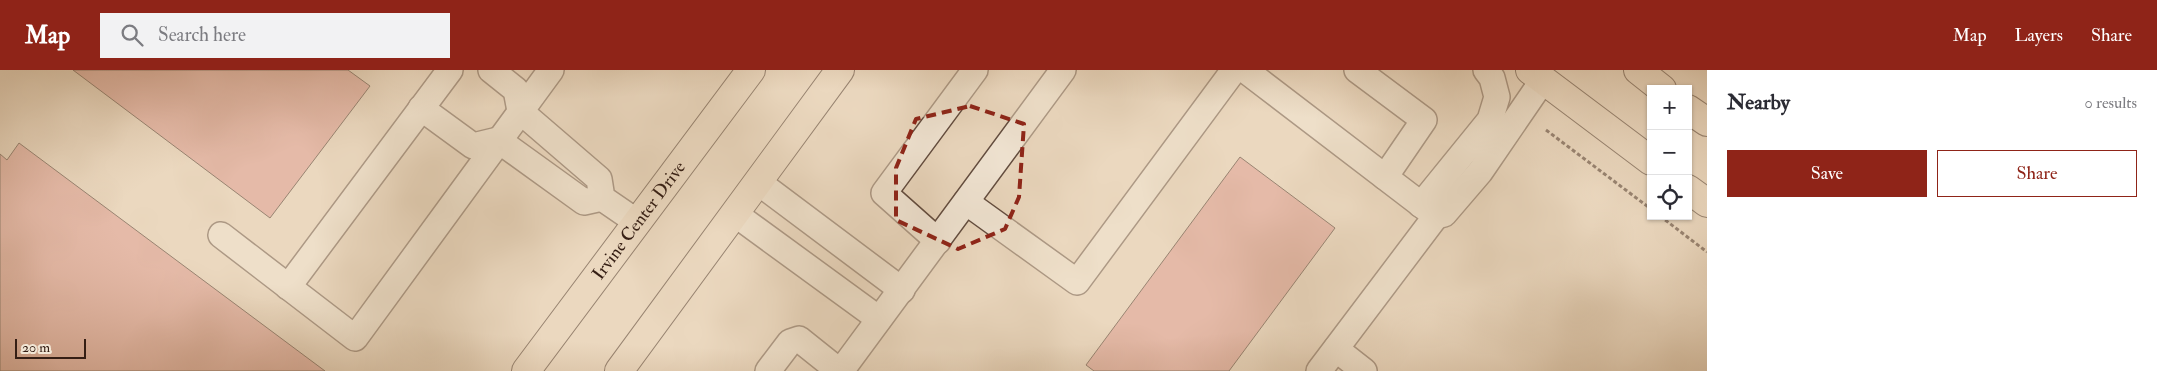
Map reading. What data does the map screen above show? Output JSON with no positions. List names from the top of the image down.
{
  "streets": {
    "main road": ["Irvine Center Drive"]
  },
  "scale_bar": "20 m",
  "page": {
    "header": "Map",
    "search": "Search here",
    "nav": ["Map", "Layers", "Share"],
    "heading": ["Nearby", "0 results"],
    "map_buttons": ["+", "−"],
    "buttons": ["Save", "Share"],
    "scale": "20 m"
  }
}
